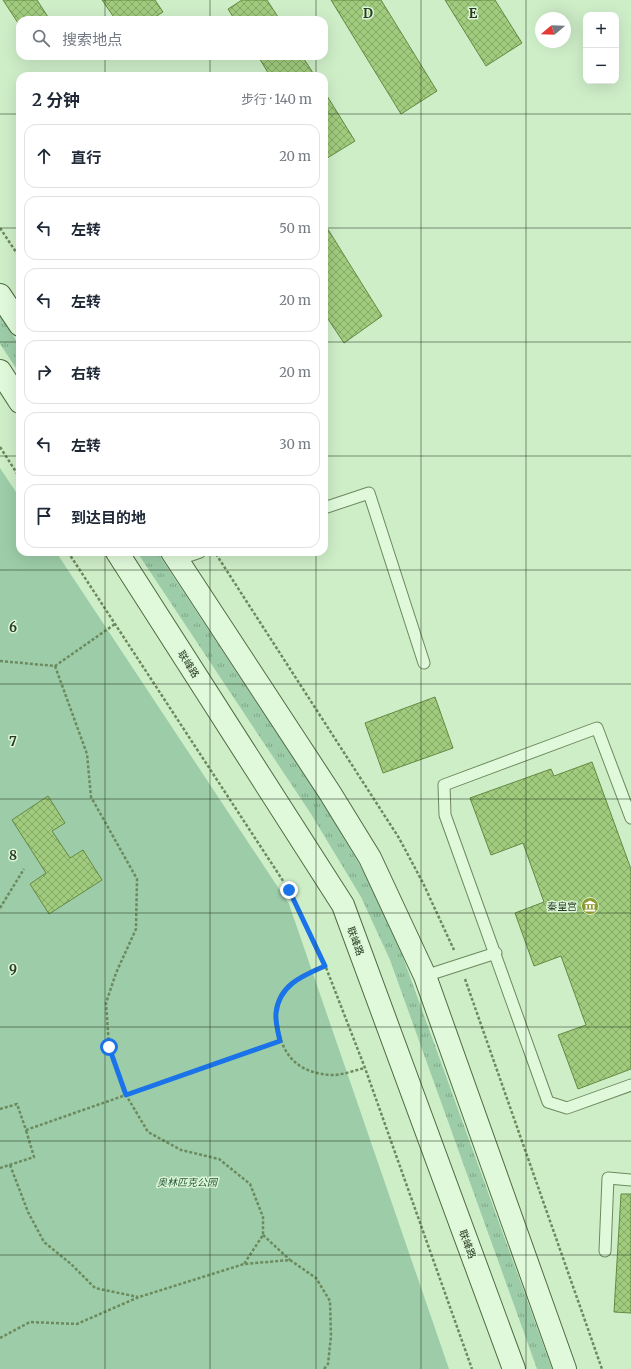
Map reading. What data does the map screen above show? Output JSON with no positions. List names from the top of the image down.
{
  "streets": {
    "main road": ["联峰路"]
  },
  "parks": ["奥林匹克公园"],
  "places": {
    "museum": ["秦皇宫"]
  },
  "north": "left",
  "page": {
    "map_buttons": ["+", "−"],
    "search": "搜索地点",
    "heading": ["2 分钟", "步行 · 140 m"],
    "list": [
      ["直行", "20 m"],
      ["左转", "50 m"],
      ["左转", "20 m"],
      ["右转", "20 m"],
      ["左转", "30 m"],
      "到达目的地"
    ]
  },
  "grid": {
    "columns": ["D", "E"],
    "rows": [
      "6",
      "7",
      "8",
      "9"
    ]
  }
}
